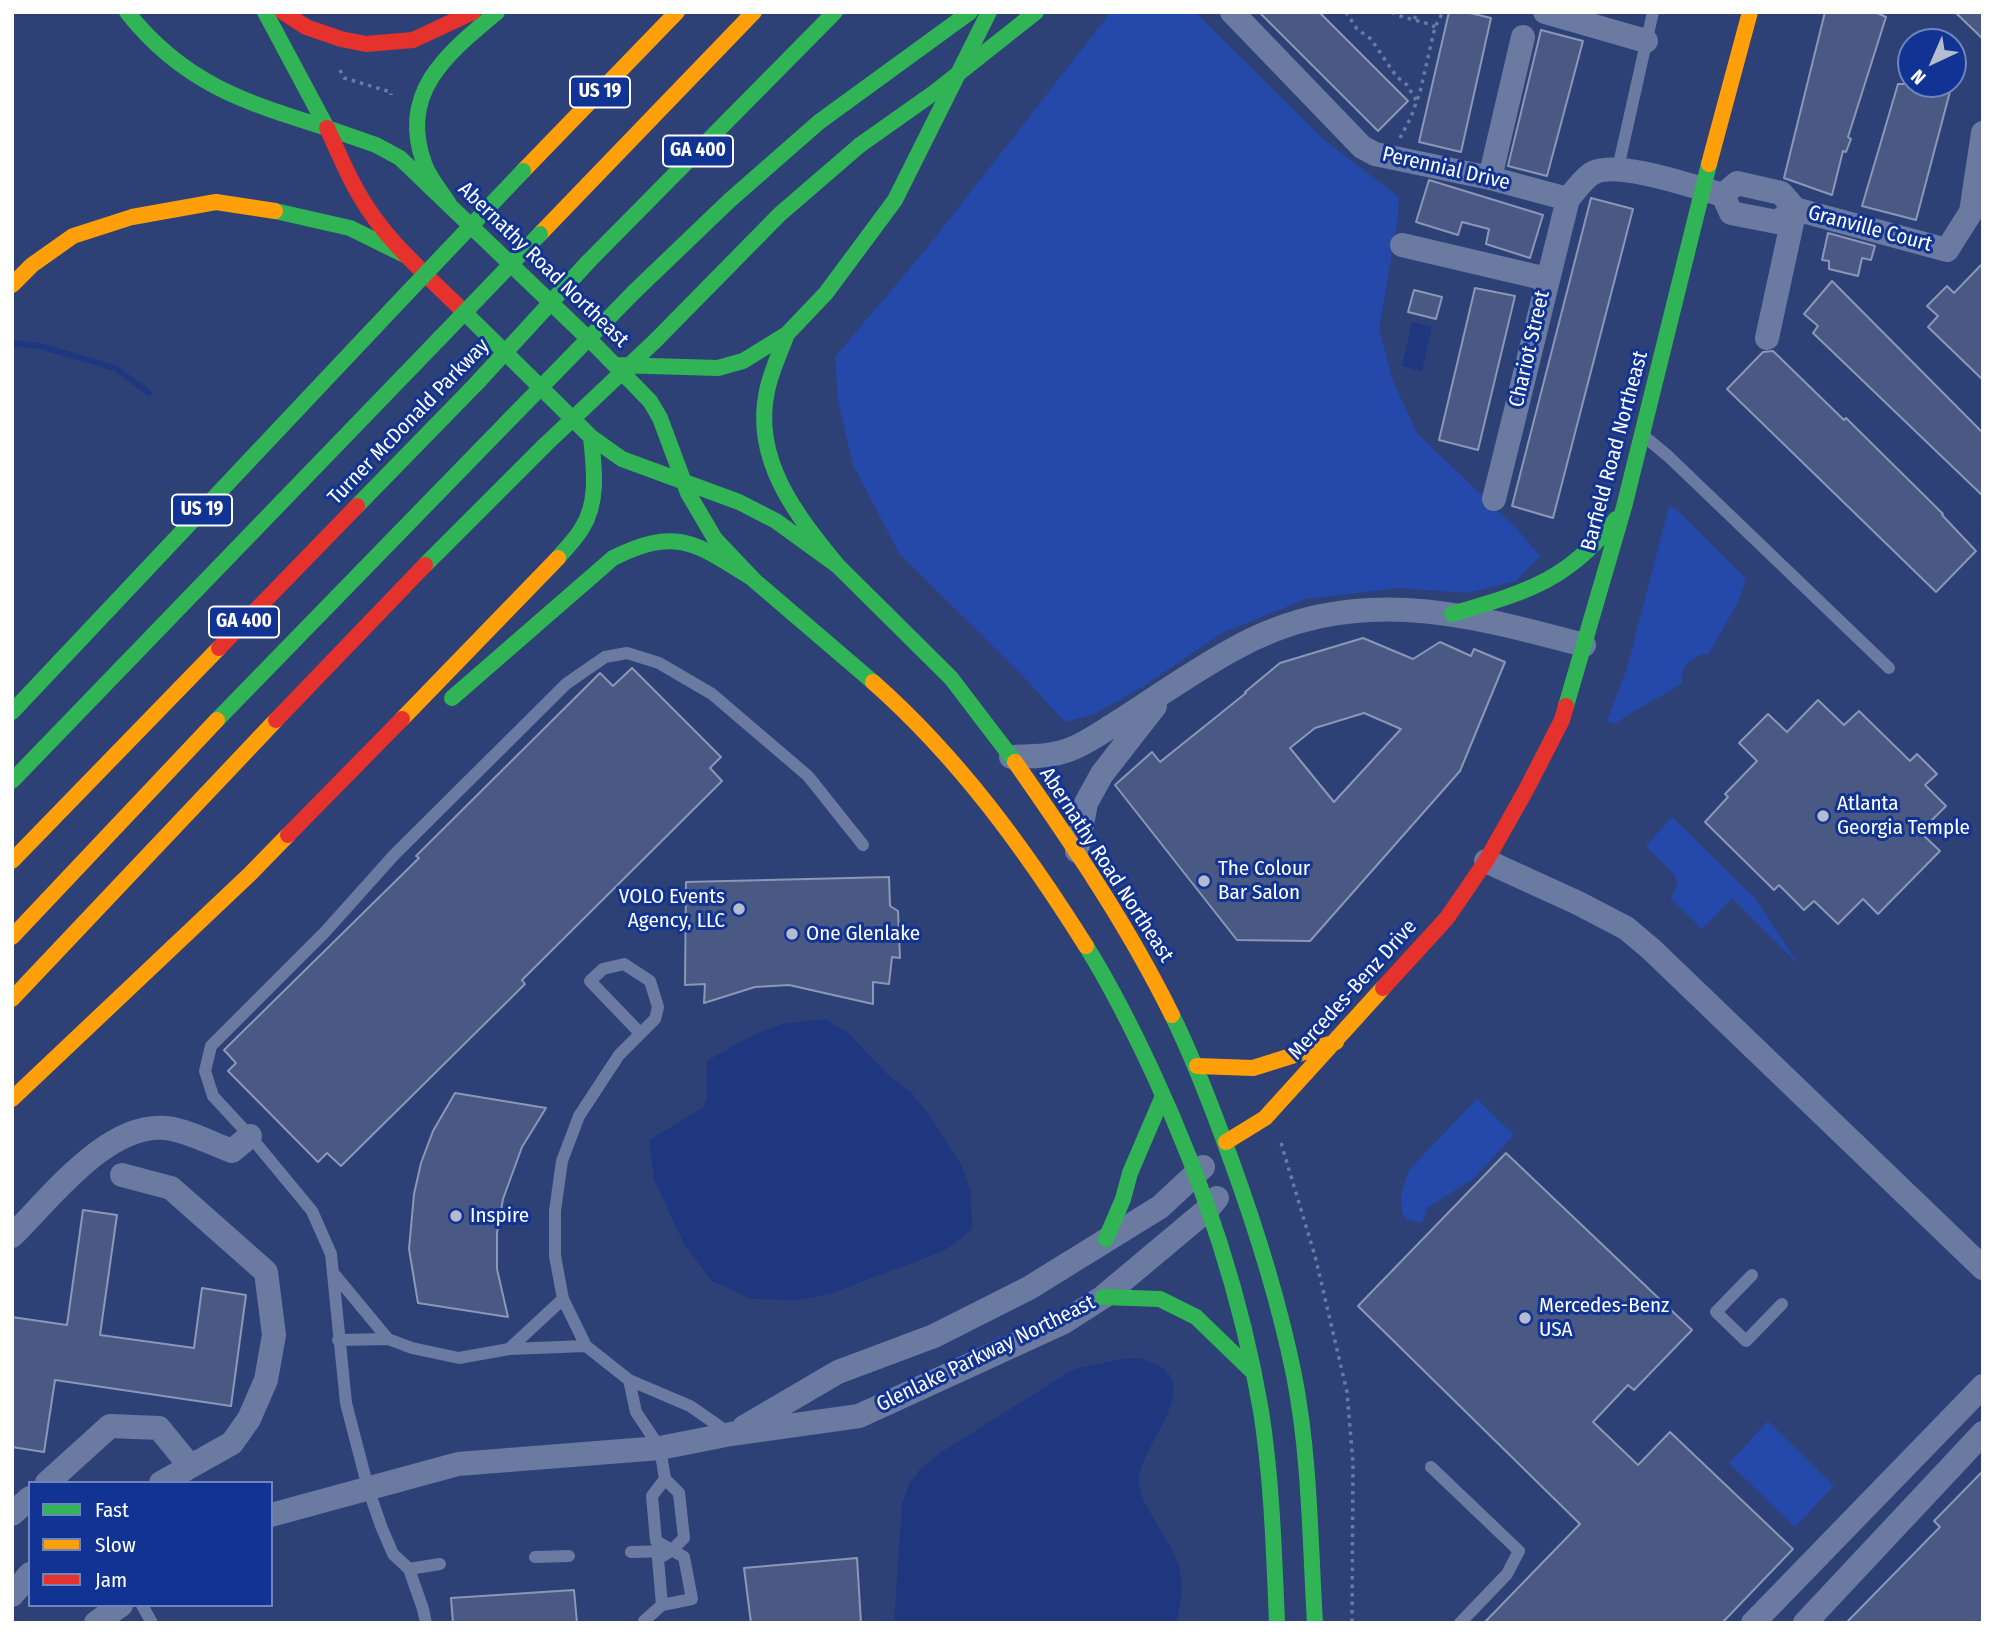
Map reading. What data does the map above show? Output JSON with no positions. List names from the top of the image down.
{
  "streets": {
    "main road": [
      "US 19",
      "GA 400",
      "Abernathy Road Northeast",
      "Turner McDonald Parkway",
      "Barfield Road Northeast",
      "Mercedes-Benz Drive"
    ],
    "street": [
      "Perennial Drive",
      "Granville Court",
      "Chariot Street",
      "Glenlake Parkway Northeast"
    ]
  },
  "crossings": [
    ["Perennial Drive", "Chariot Street"],
    ["Granville Court", "Barfield Road Northeast"],
    ["Abernathy Road Northeast", "Mercedes-Benz Drive"],
    ["Abernathy Road Northeast", "Glenlake Parkway Northeast"],
    ["Barfield Road Northeast", "Mercedes-Benz Drive"],
    ["Mercedes-Benz Drive", "Glenlake Parkway Northeast"]
  ],
  "places": [
    "Atlanta Georgia Temple",
    "The Colour Bar Salon",
    "VOLO Events Agency, LLC",
    "One Glenlake",
    "Inspire",
    "Mercedes-Benz USA"
  ],
  "legend": ["Fast", "Slow", "Jam"],
  "north": "bottom left"
}
